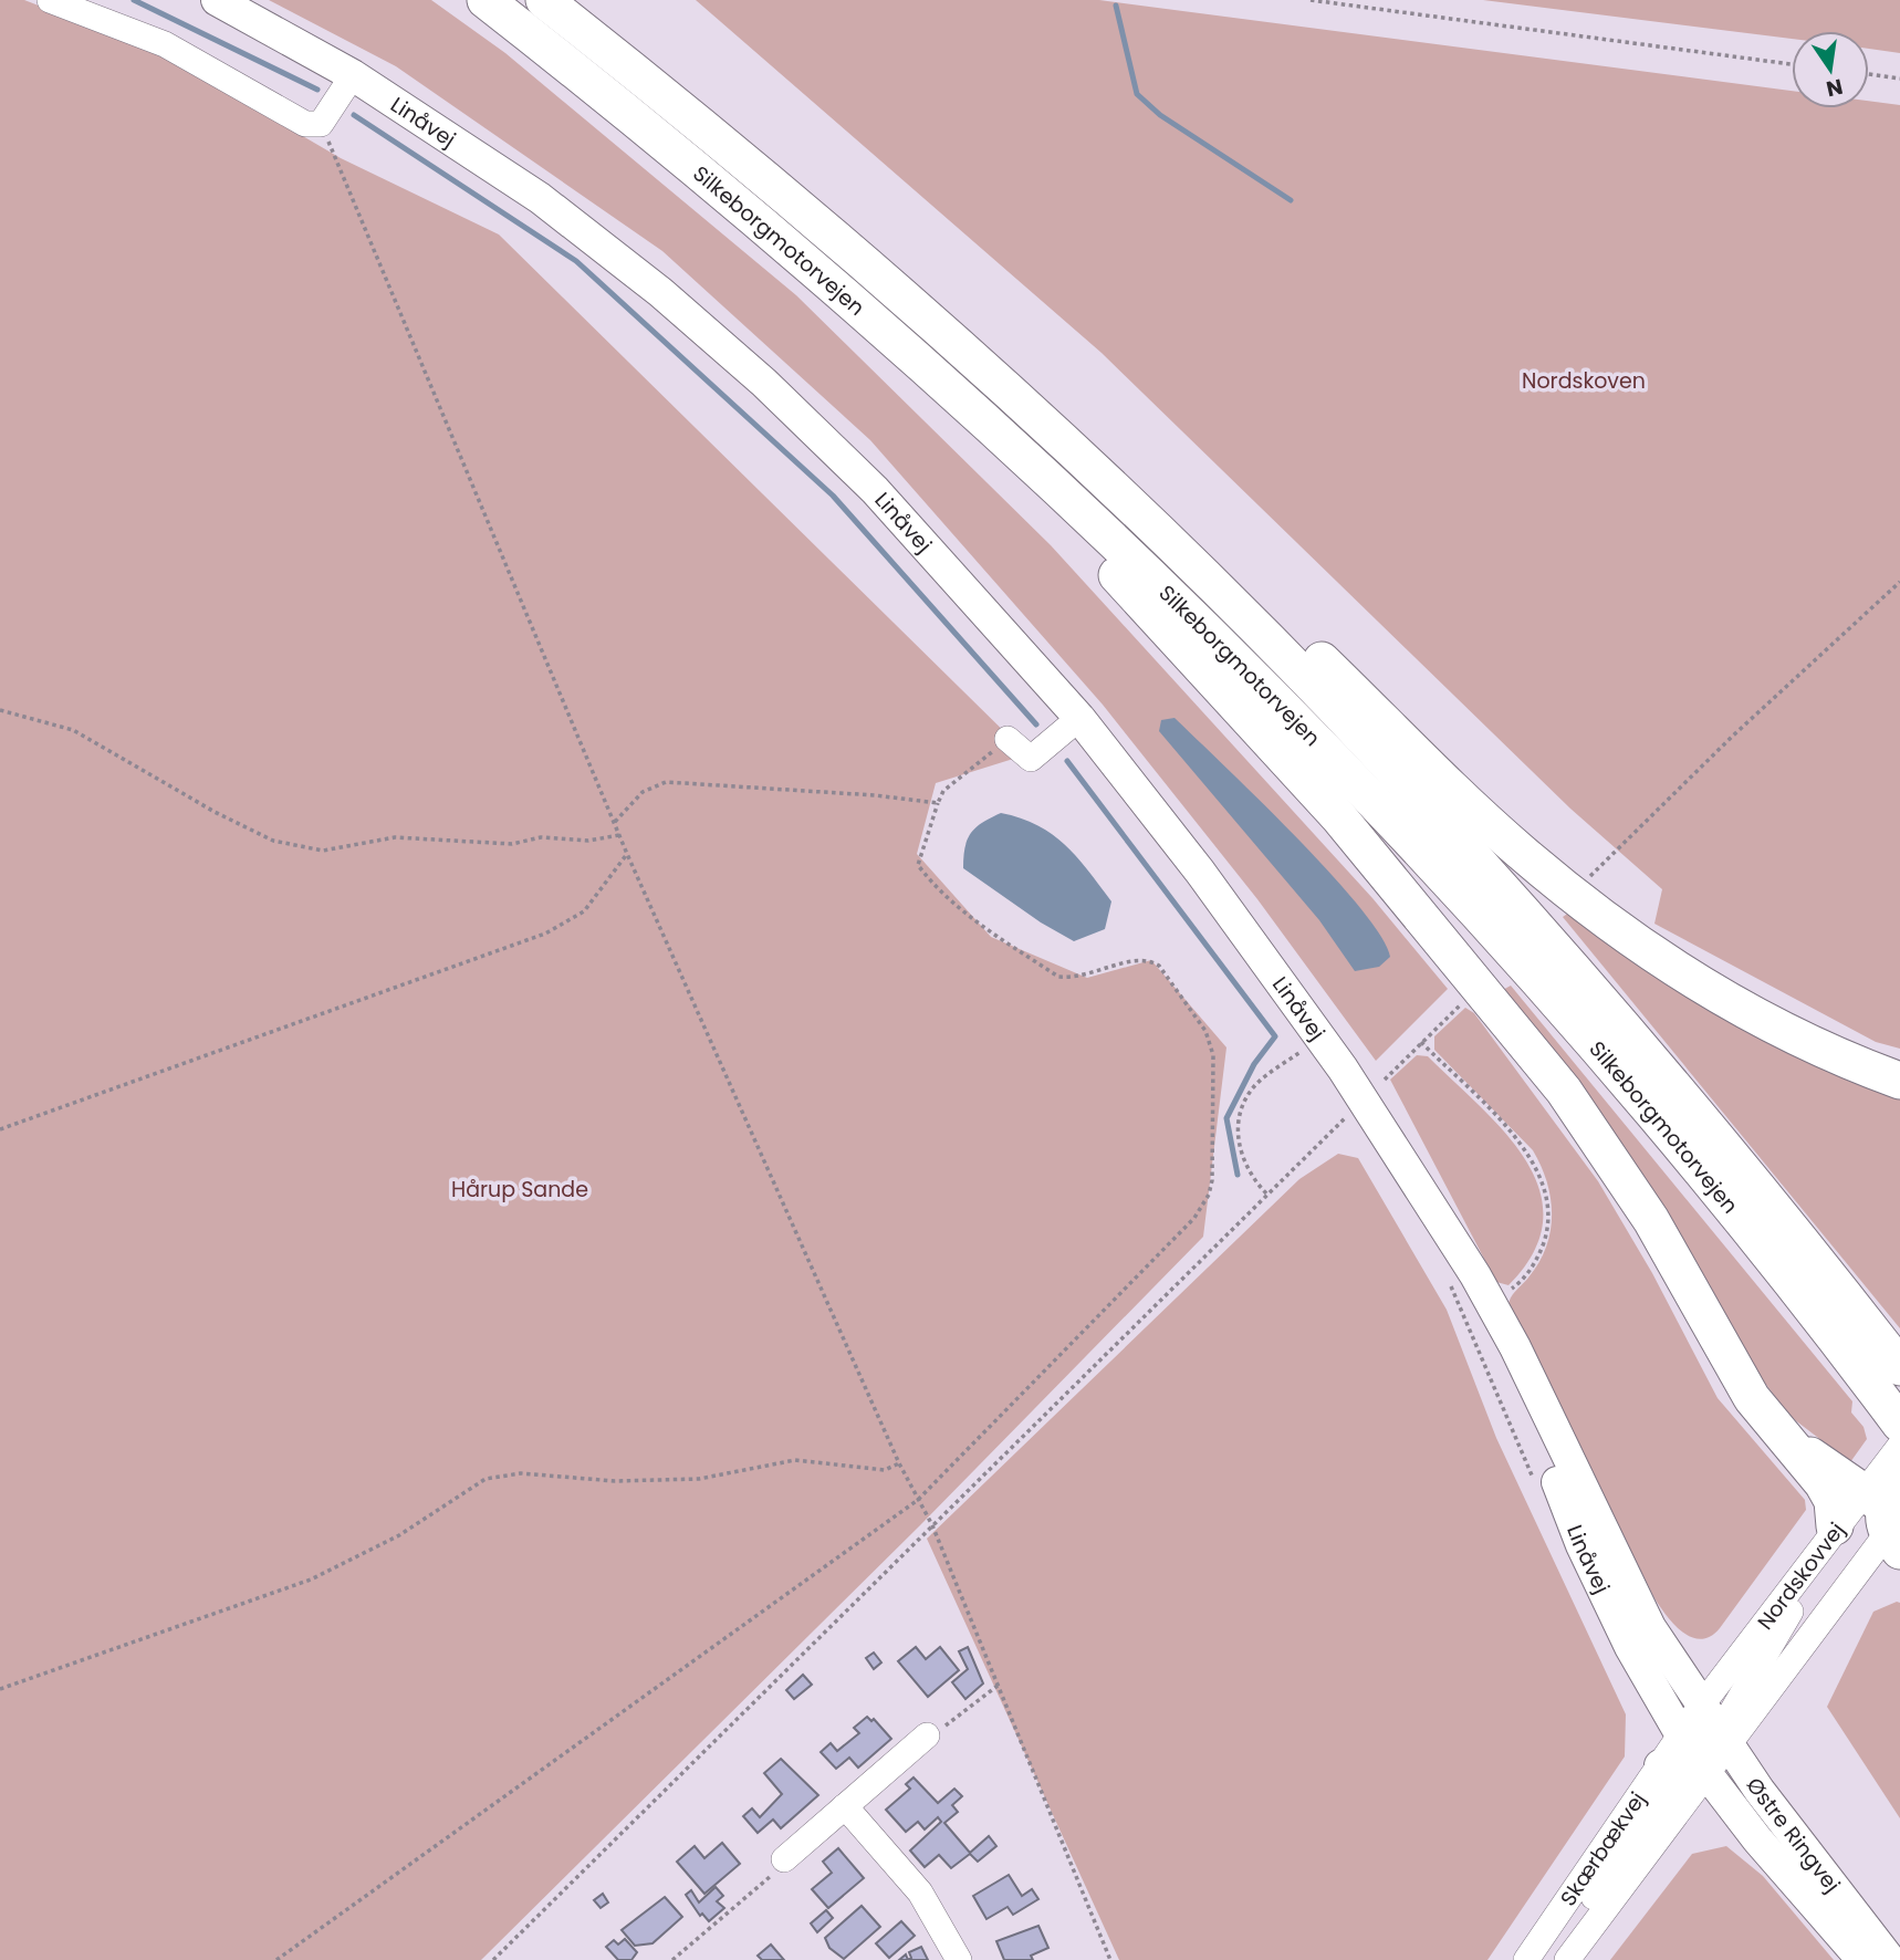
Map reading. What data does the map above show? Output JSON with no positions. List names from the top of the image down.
{
  "streets": {
    "highway": ["Silkeborgmotorvejen"],
    "main road": ["Linåvej", "Østre Ringvej"],
    "street": ["Nordskovvej", "Skærbækvej"]
  },
  "crossings": [
    ["Linåvej", "Nordskovvej"],
    ["Linåvej", "Østre Ringvej"],
    ["Linåvej", "Skærbækvej"],
    ["Nordskovvej", "Østre Ringvej"],
    ["Nordskovvej", "Skærbækvej"],
    ["Østre Ringvej", "Skærbækvej"]
  ],
  "parks": ["Nordskoven", "Hårup Sande"],
  "north": "bottom"
}
